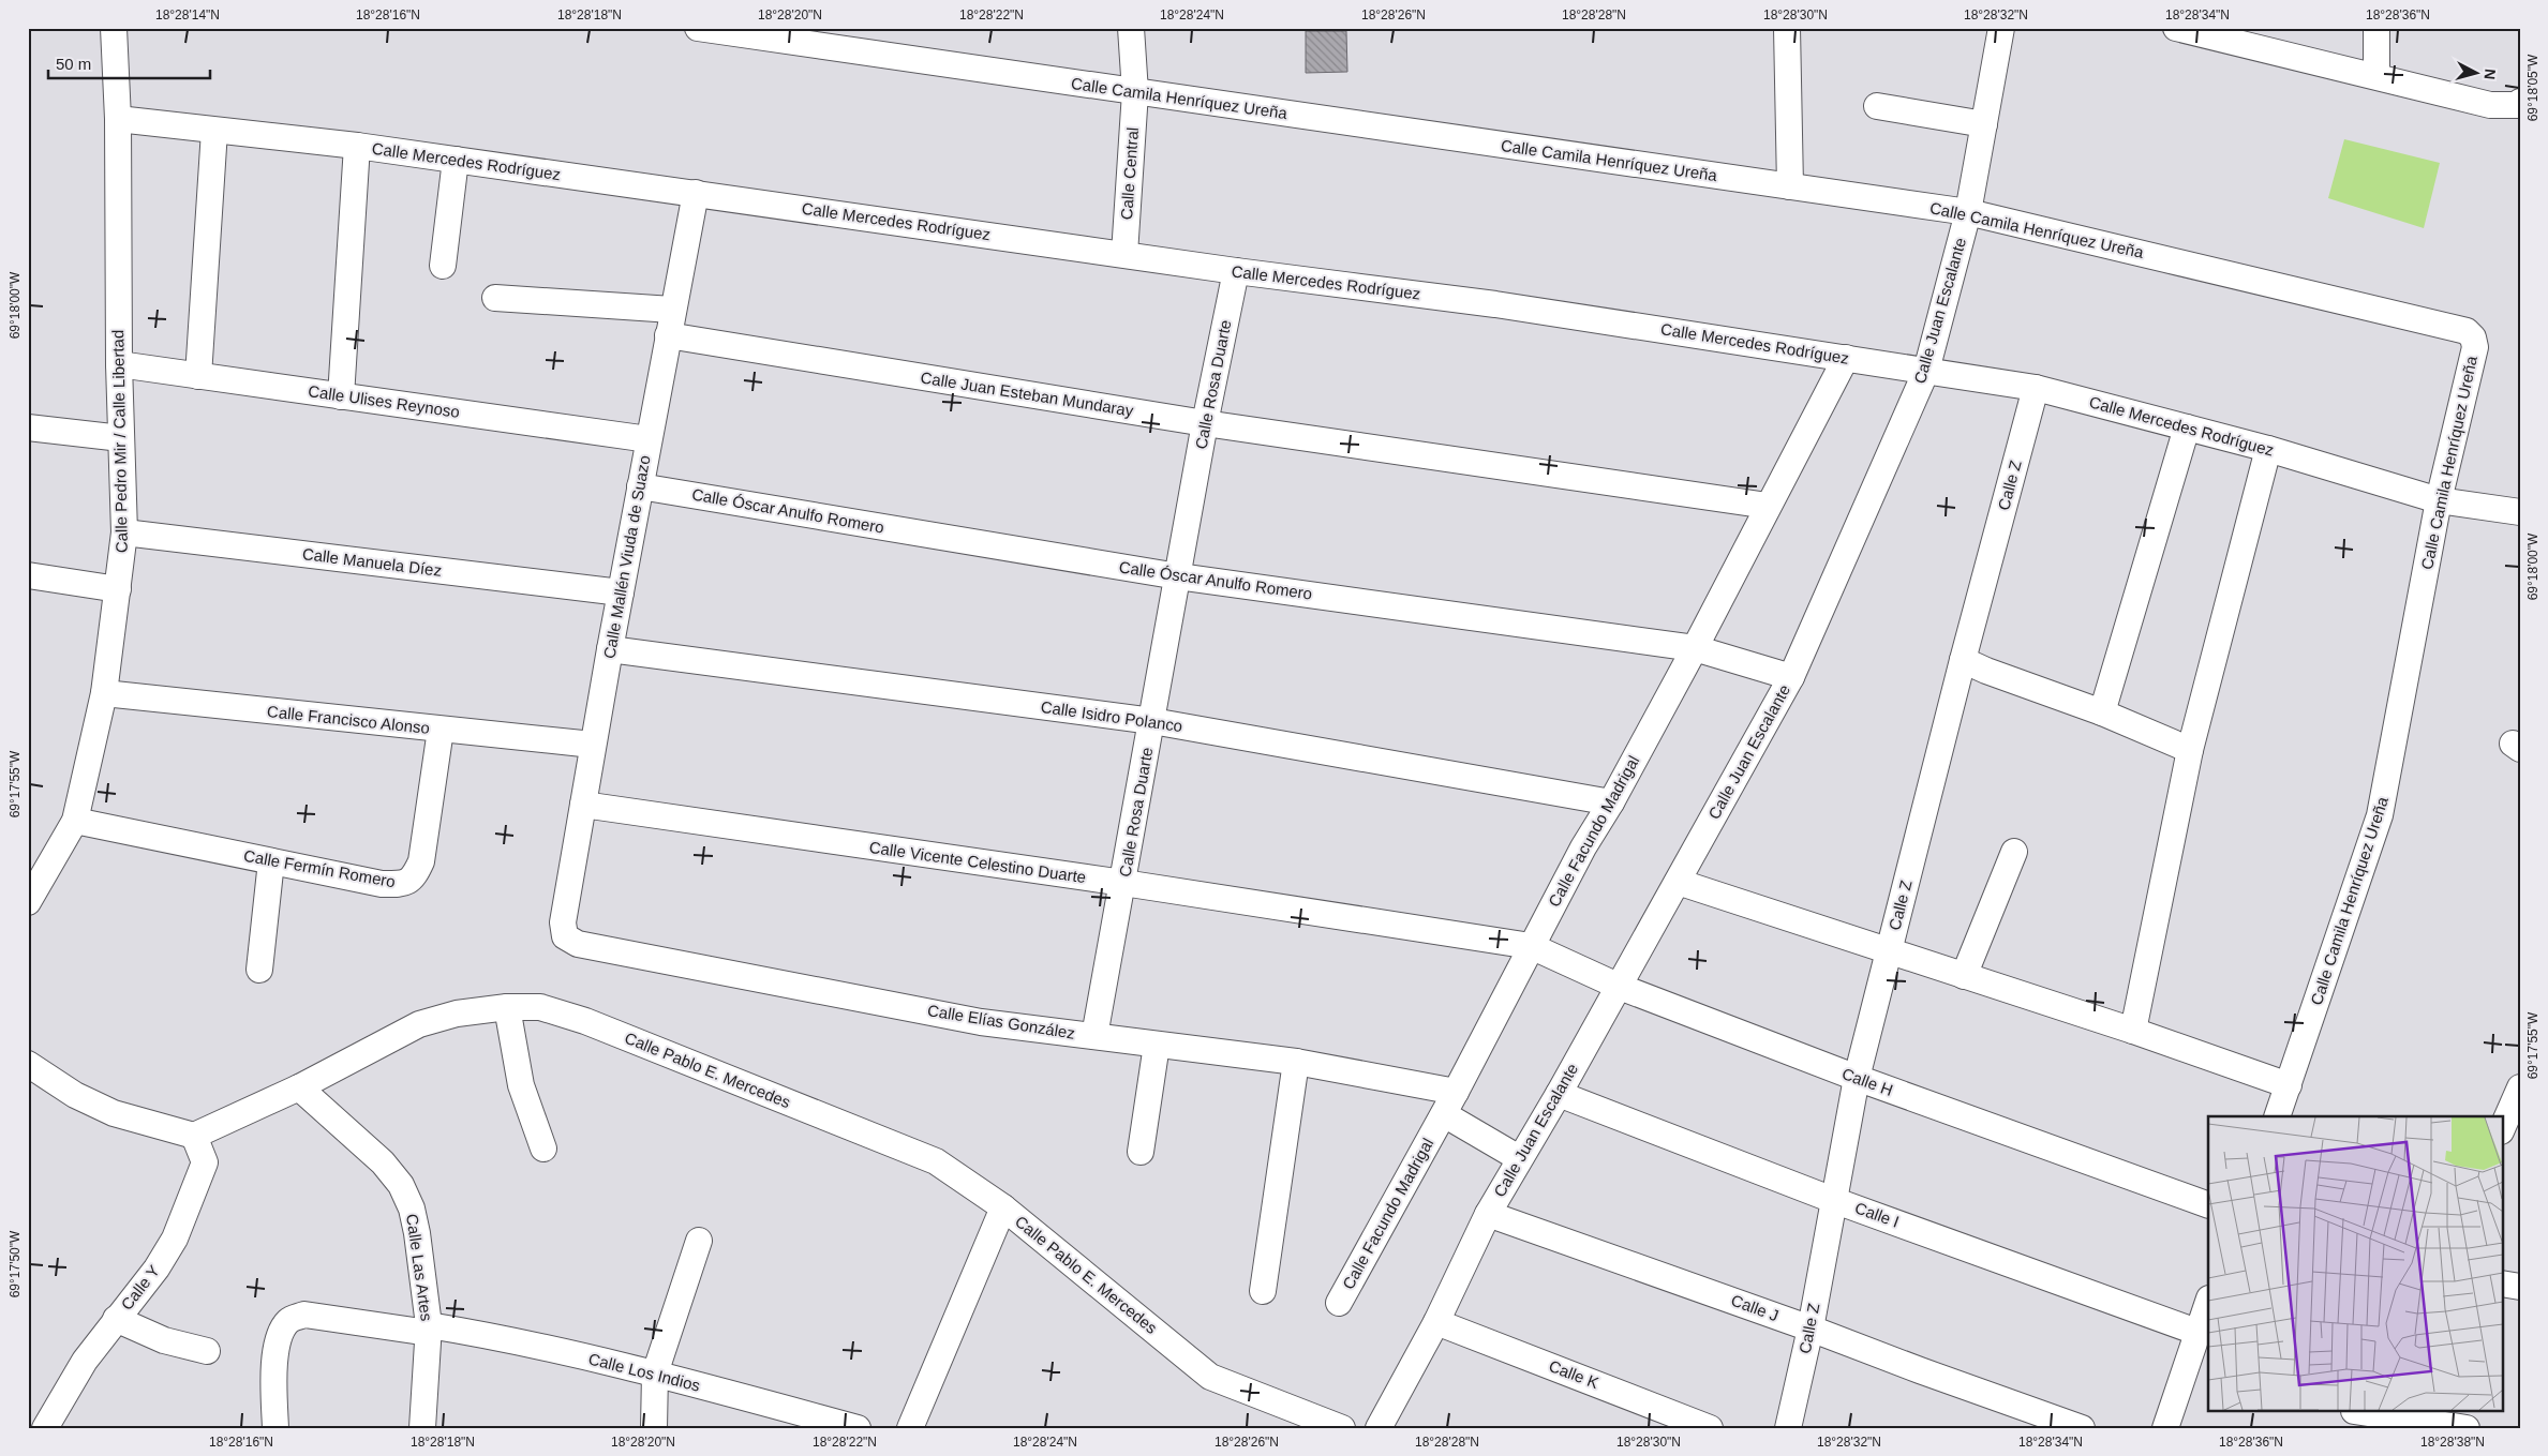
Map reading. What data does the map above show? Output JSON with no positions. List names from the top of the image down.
{
  "streets": {
    "street": [
      "Calle Camila Henríquez Ureña",
      "Calle Mercedes Rodríguez",
      "Calle Central",
      "Calle Juan Escalante",
      "Calle Rosa Duarte",
      "Calle Juan Esteban Mundaray",
      "Calle Ulises Reynoso",
      "Calle Pedro Mir / Calle Libertad",
      "Calle Z",
      "Calle Óscar Anulfo Romero",
      "Calle Mallén Viuda de Suazo",
      "Calle Manuela Díez",
      "Calle Isidro Polanco",
      "Calle Francisco Alonso",
      "Calle Facundo Madrigal",
      "Calle Vicente Celestino Duarte",
      "Calle Fermín Romero",
      "Calle Elías González",
      "Calle Pablo E. Mercedes",
      "Calle H",
      "Calle I",
      "Calle Las Artes",
      "Calle Y",
      "Calle J",
      "Calle Los Indios",
      "Calle K"
    ]
  },
  "crossings": [
    ["Calle Camila Henríquez Ureña", "Calle Mercedes Rodríguez"],
    ["Calle Camila Henríquez Ureña", "Calle Central"],
    ["Calle Camila Henríquez Ureña", "Calle Juan Escalante"],
    ["Calle Mercedes Rodríguez", "Calle Central"],
    ["Calle Mercedes Rodríguez", "Calle Juan Escalante"],
    ["Calle Mercedes Rodríguez", "Calle Rosa Duarte"],
    ["Calle Mercedes Rodríguez", "Calle Pedro Mir / Calle Libertad"],
    ["Calle Mercedes Rodríguez", "Calle Z"],
    ["Calle Mercedes Rodríguez", "Calle Mallén Viuda de Suazo"],
    ["Calle Mercedes Rodríguez", "Calle Facundo Madrigal"],
    ["Calle Juan Escalante", "Calle Óscar Anulfo Romero"],
    ["Calle Juan Escalante", "Calle H"],
    ["Calle Juan Escalante", "Calle I"],
    ["Calle Juan Escalante", "Calle J"],
    ["Calle Juan Escalante", "Calle K"],
    ["Calle Rosa Duarte", "Calle Juan Esteban Mundaray"],
    ["Calle Rosa Duarte", "Calle Óscar Anulfo Romero"],
    ["Calle Rosa Duarte", "Calle Isidro Polanco"],
    ["Calle Rosa Duarte", "Calle Vicente Celestino Duarte"],
    ["Calle Rosa Duarte", "Calle Elías González"],
    ["Calle Juan Esteban Mundaray", "Calle Mallén Viuda de Suazo"],
    ["Calle Juan Esteban Mundaray", "Calle Facundo Madrigal"],
    ["Calle Ulises Reynoso", "Calle Pedro Mir / Calle Libertad"],
    ["Calle Ulises Reynoso", "Calle Mallén Viuda de Suazo"],
    ["Calle Pedro Mir / Calle Libertad", "Calle Manuela Díez"],
    ["Calle Pedro Mir / Calle Libertad", "Calle Francisco Alonso"],
    ["Calle Pedro Mir / Calle Libertad", "Calle Fermín Romero"],
    ["Calle Z", "Calle H"],
    ["Calle Z", "Calle I"],
    ["Calle Z", "Calle J"],
    ["Calle Óscar Anulfo Romero", "Calle Mallén Viuda de Suazo"],
    ["Calle Óscar Anulfo Romero", "Calle Facundo Madrigal"],
    ["Calle Mallén Viuda de Suazo", "Calle Manuela Díez"],
    ["Calle Mallén Viuda de Suazo", "Calle Isidro Polanco"],
    ["Calle Mallén Viuda de Suazo", "Calle Francisco Alonso"],
    ["Calle Mallén Viuda de Suazo", "Calle Vicente Celestino Duarte"],
    ["Calle Mallén Viuda de Suazo", "Calle Elías González"],
    ["Calle Isidro Polanco", "Calle Facundo Madrigal"],
    ["Calle Francisco Alonso", "Calle Fermín Romero"],
    ["Calle Facundo Madrigal", "Calle Vicente Celestino Duarte"],
    ["Calle Facundo Madrigal", "Calle Elías González"],
    ["Calle Facundo Madrigal", "Calle H"],
    ["Calle Vicente Celestino Duarte", "Calle H"],
    ["Calle Pablo E. Mercedes", "Calle Las Artes"],
    ["Calle Pablo E. Mercedes", "Calle Y"],
    ["Calle Las Artes", "Calle Los Indios"]
  ],
  "scale_bar": "50 m",
  "north": "right",
  "coordinates": [
    "18°28'14\"N",
    "18°28'16\"N",
    "18°28'18\"N",
    "18°28'20\"N",
    "18°28'22\"N",
    "18°28'24\"N",
    "18°28'26\"N",
    "18°28'28\"N",
    "18°28'30\"N",
    "18°28'32\"N",
    "18°28'34\"N",
    "18°28'36\"N",
    "69°18'05\"W",
    "69°18'00\"W",
    "69°17'55\"W",
    "69°17'50\"W",
    "18°28'38\"N"
  ]
}
